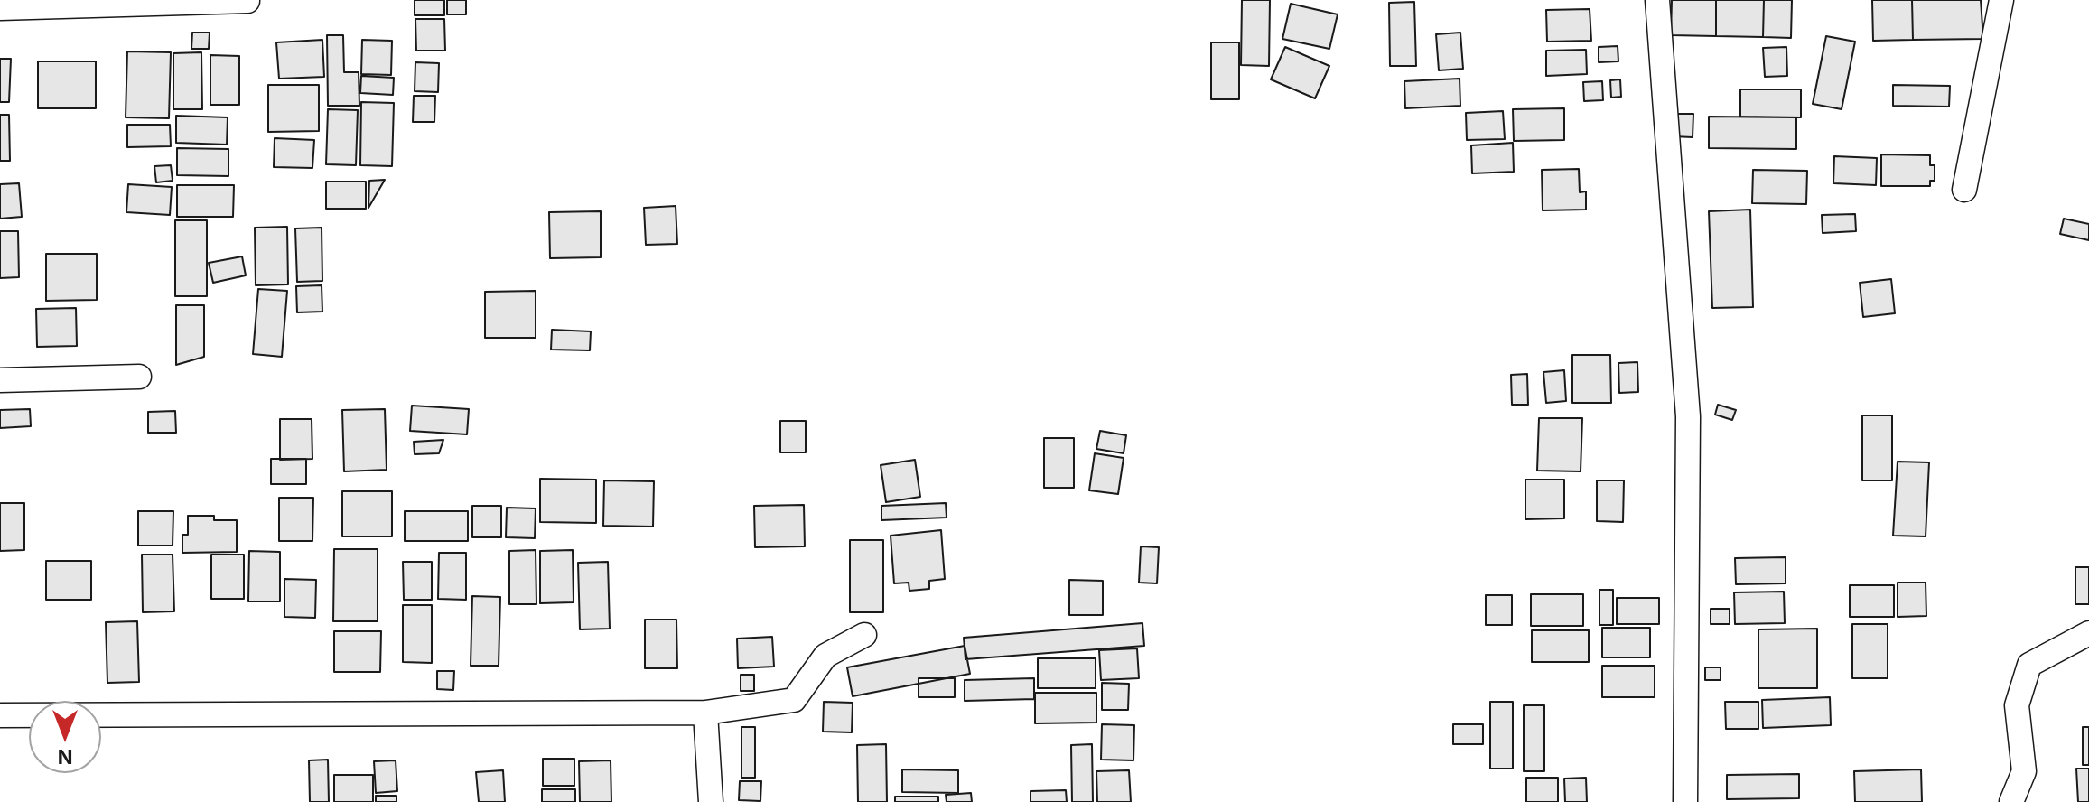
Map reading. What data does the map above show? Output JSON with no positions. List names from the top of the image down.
{
  "north": "bottom"
}
